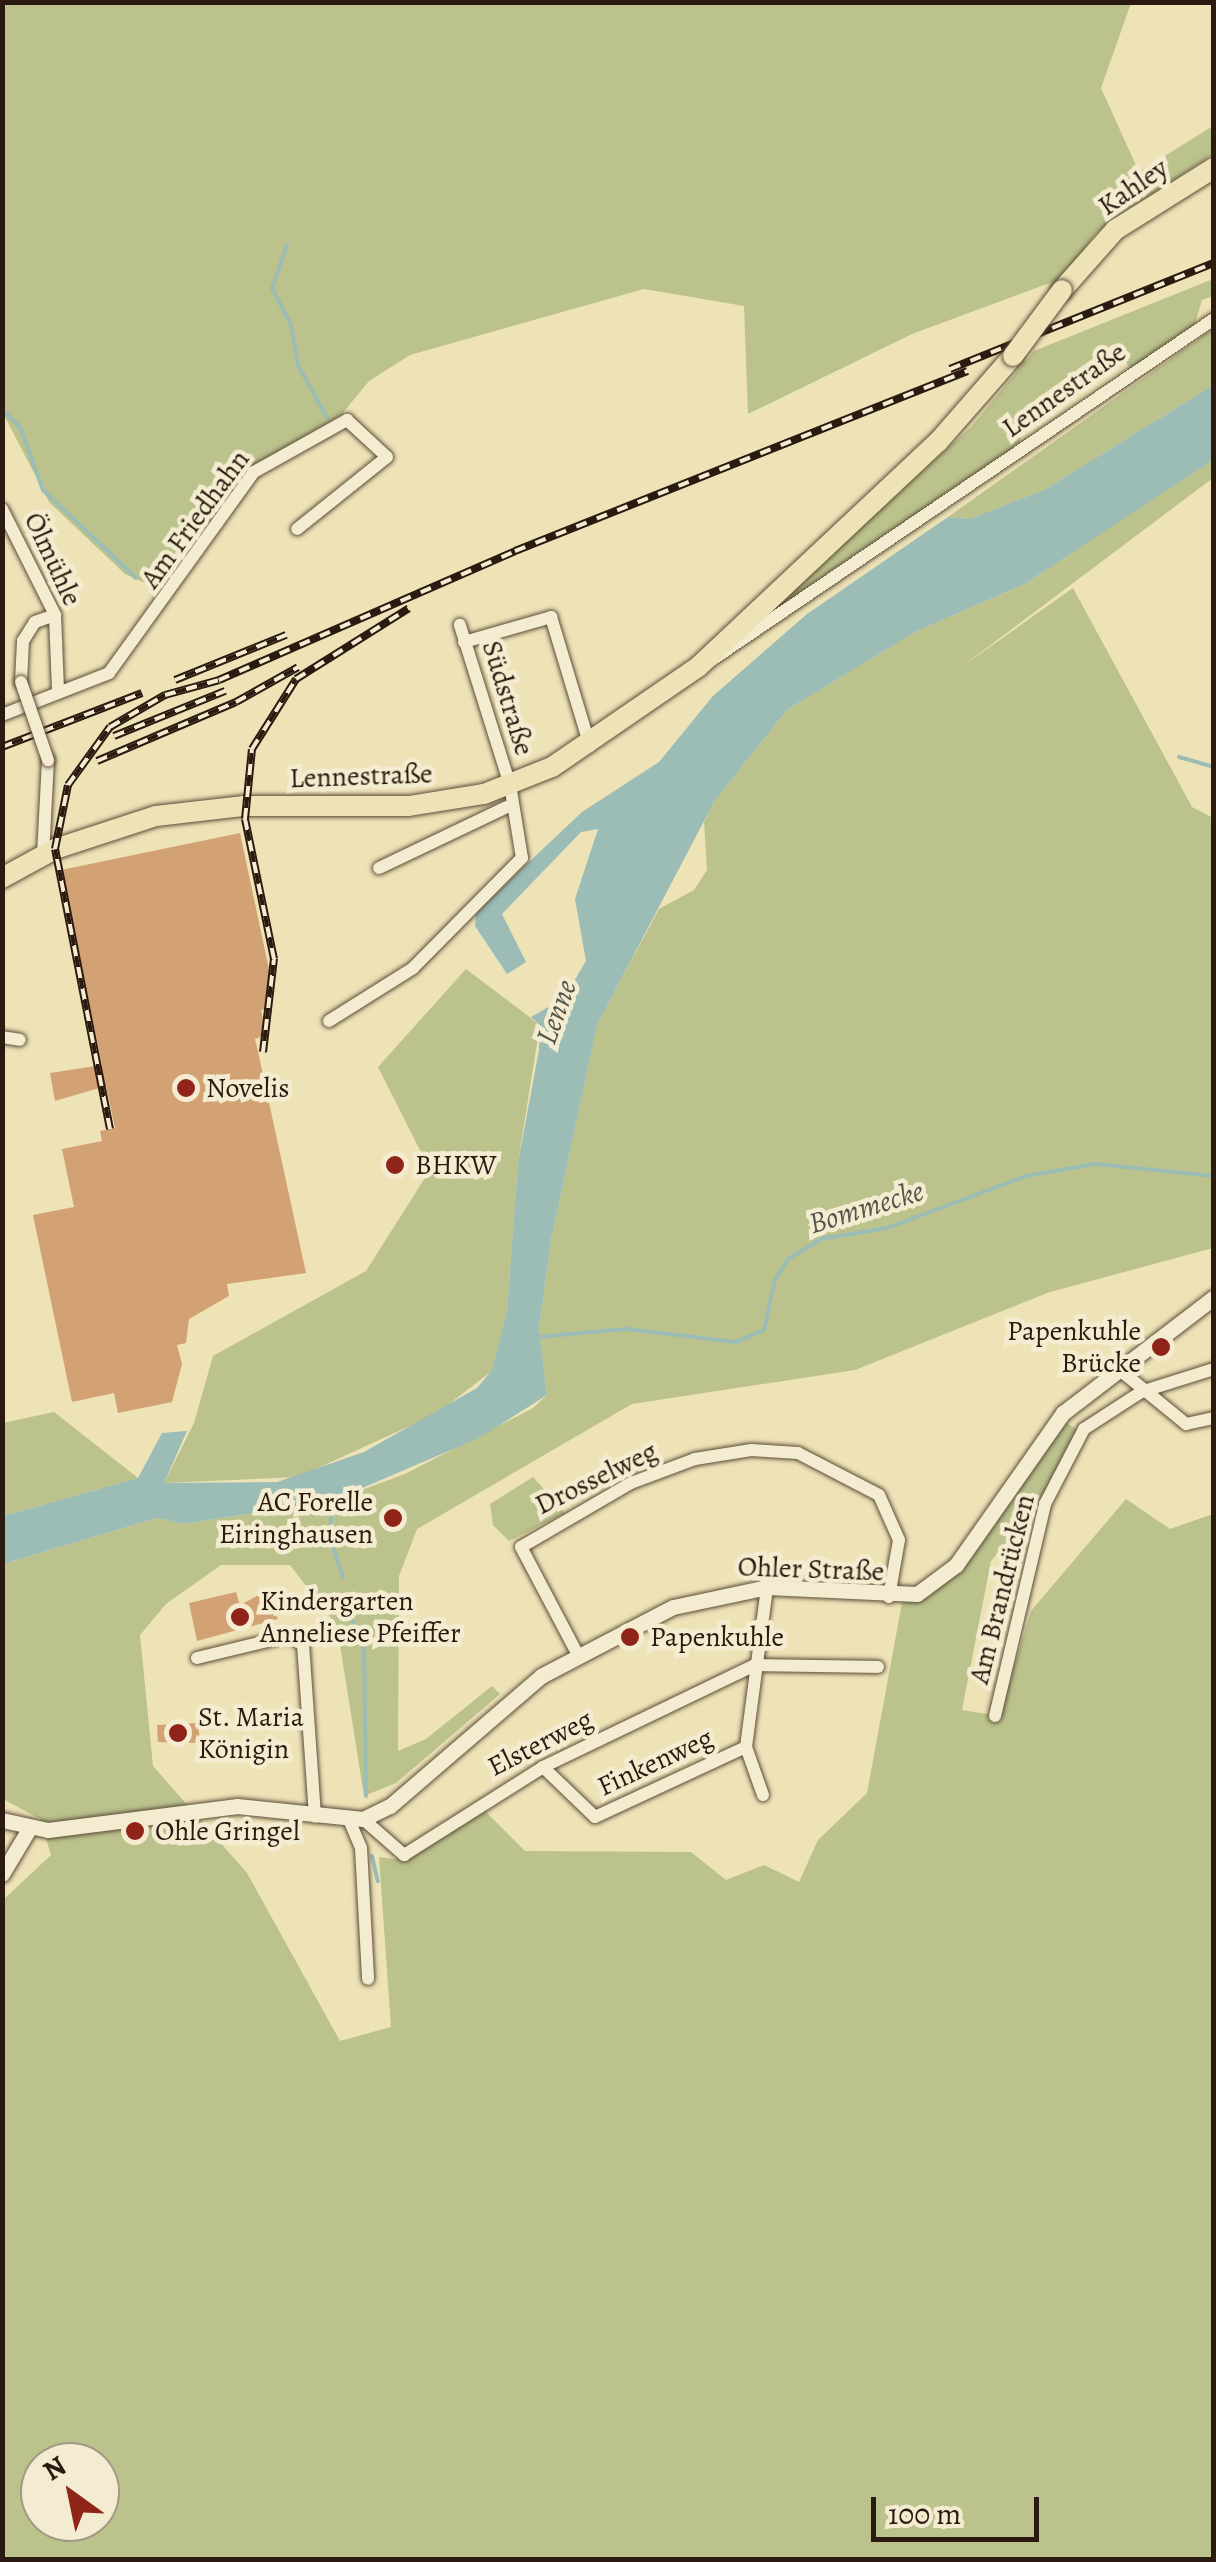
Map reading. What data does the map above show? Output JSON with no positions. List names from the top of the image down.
{
  "streets": {
    "main road": ["Kahley", "Lennestraße"],
    "street": [
      "Am Friedhahn",
      "Ölmühle",
      "Südstraße",
      "Drosselweg",
      "Ohler Straße",
      "Am Brandrücken",
      "Elsterweg",
      "Finkenweg"
    ]
  },
  "crossings": [
    ["Kahley", "Lennestraße"],
    ["Lennestraße", "Südstraße"],
    ["Am Friedhahn", "Ölmühle"],
    ["Drosselweg", "Ohler Straße"],
    ["Ohler Straße", "Elsterweg"],
    ["Elsterweg", "Finkenweg"]
  ],
  "water": ["Lenne", "Bommecke"],
  "places": [
    "Novelis",
    "BHKW",
    "Papenkuhle Brücke",
    "AC Forelle Eiringhausen",
    "Kindergarten Anneliese Pfeiffer",
    "Papenkuhle",
    "St. Maria Königin",
    "Ohle Gringel"
  ],
  "scale_bar": "100 m",
  "north": "top left"
}
